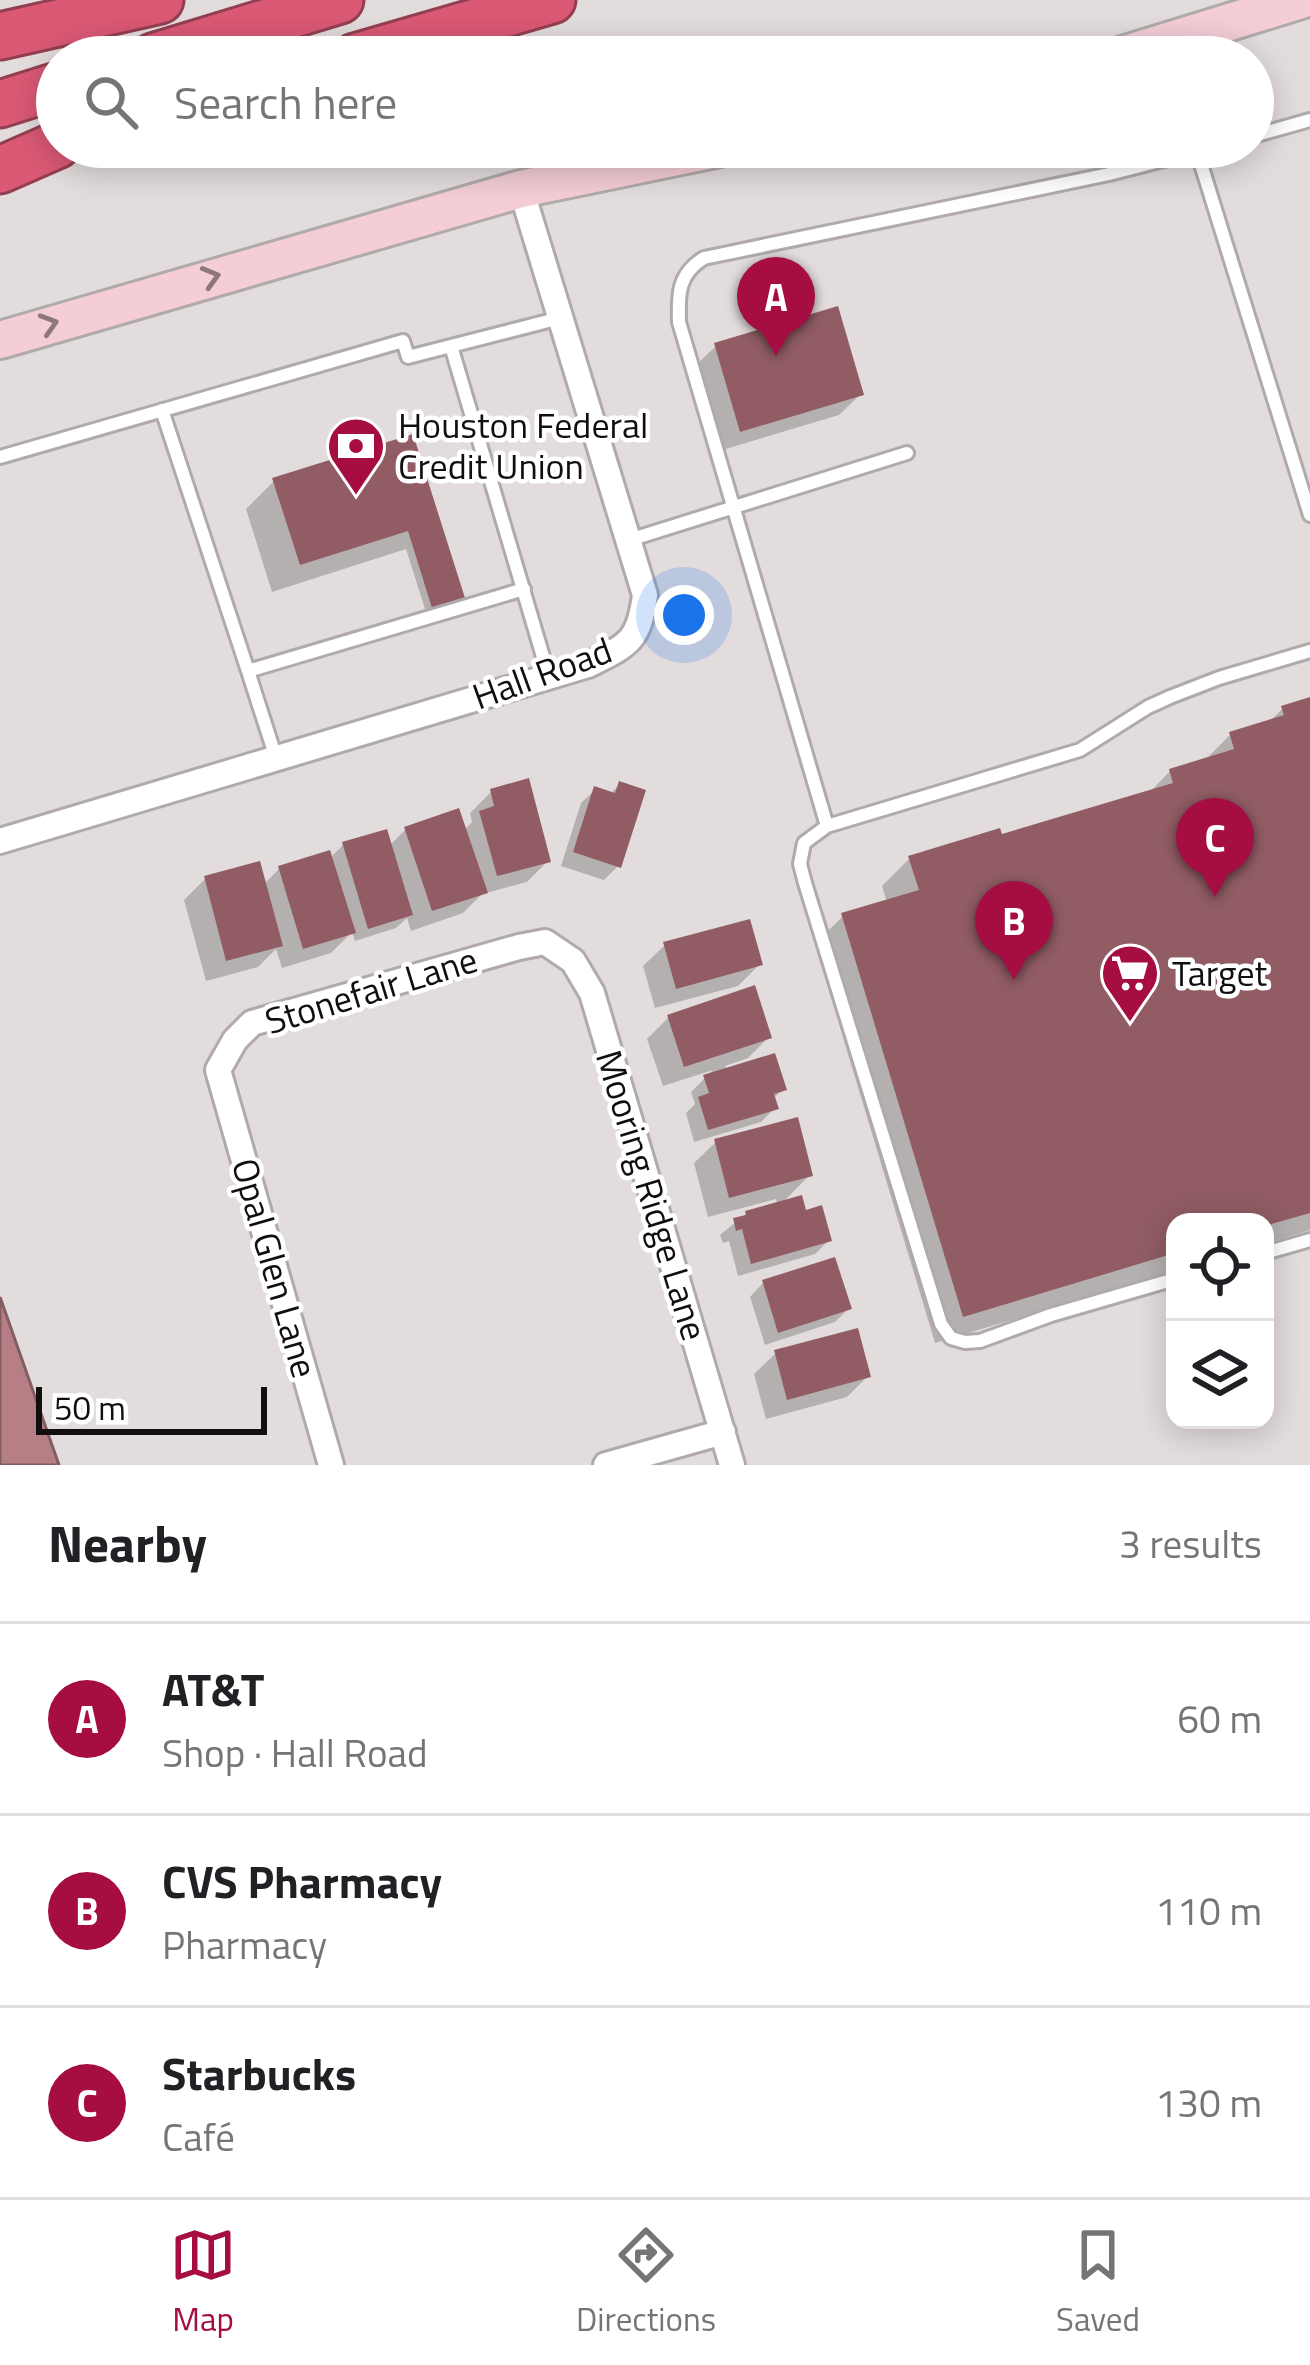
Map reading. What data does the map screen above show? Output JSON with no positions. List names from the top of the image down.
{
  "streets": {
    "street": [
      "Hall Road",
      "Stonefair Lane",
      "Mooring Ridge Lane",
      "Opal Glen Lane"
    ]
  },
  "crossings": [
    ["Stonefair Lane", "Mooring Ridge Lane"],
    ["Stonefair Lane", "Opal Glen Lane"]
  ],
  "places": {
    "bank": ["Houston Federal Credit Union"],
    "supermarket": ["Target"]
  },
  "scale_bar": "50 m",
  "page": {
    "search": "Search here",
    "pins": ["A", "C", "B"],
    "scale": "50 m",
    "heading": ["Nearby", "3 results"],
    "list": [
      {
        "mark": "A",
        "name": "AT&T",
        "note": "Shop · Hall Road",
        "value": "60 m"
      },
      {
        "mark": "B",
        "name": "CVS Pharmacy",
        "note": "Pharmacy",
        "value": "110 m"
      },
      {
        "mark": "C",
        "name": "Starbucks",
        "note": "Café",
        "value": "130 m"
      }
    ],
    "nav": ["Map", "Directions", "Saved"]
  }
}
